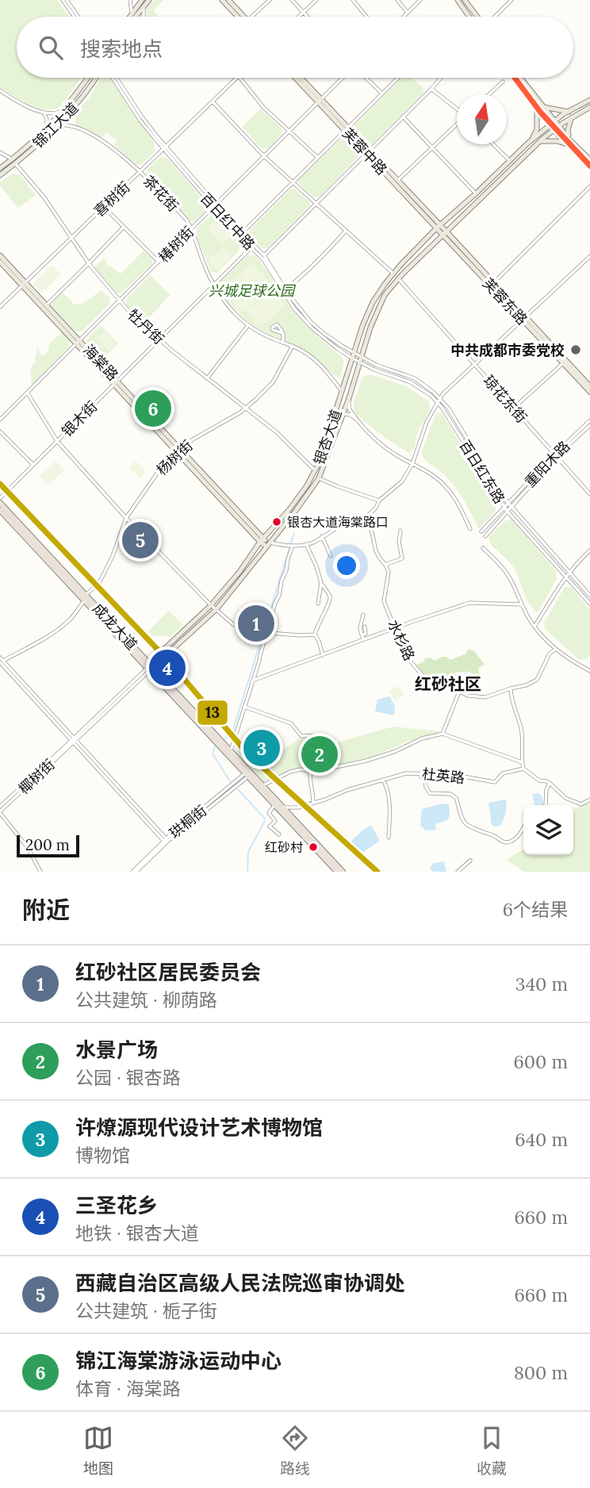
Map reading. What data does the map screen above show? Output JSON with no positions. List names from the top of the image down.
{
  "streets": {
    "highway": ["成龙大道"],
    "main road": [
      "锦江大道",
      "芙蓉中路",
      "芙蓉东路",
      "海棠路",
      "银杏大道"
    ],
    "street": [
      "茶花街",
      "喜树街",
      "百日红中路",
      "椿树街",
      "牡丹街",
      "琼花东街",
      "银木街",
      "杨树街",
      "重阳木路",
      "百日红东路",
      "水杉路",
      "杜英路",
      "椰树街",
      "珙桐街"
    ]
  },
  "crossings": [
    ["锦江大道", "茶花街"],
    ["锦江大道", "牡丹街"],
    ["芙蓉中路", "椿树街"],
    ["芙蓉中路", "芙蓉东路"],
    ["芙蓉中路", "银杏大道"],
    ["茶花街", "喜树街"],
    ["茶花街", "椿树街"],
    ["茶花街", "银木街"],
    ["茶花街", "银杏大道"],
    ["茶花街", "杨树街"],
    ["喜树街", "百日红中路"],
    ["喜树街", "牡丹街"],
    ["喜树街", "海棠路"],
    ["百日红中路", "椿树街"],
    ["百日红中路", "银木街"],
    ["百日红中路", "银杏大道"],
    ["百日红中路", "百日红东路"],
    ["椿树街", "牡丹街"],
    ["椿树街", "海棠路"],
    ["芙蓉东路", "银杏大道"],
    ["牡丹街", "银木街"],
    ["牡丹街", "银杏大道"],
    ["牡丹街", "杨树街"],
    ["海棠路", "银木街"],
    ["海棠路", "银杏大道"],
    ["海棠路", "杨树街"],
    ["琼花东街", "银杏大道"],
    ["琼花东街", "重阳木路"],
    ["银杏大道", "百日红东路"],
    ["银杏大道", "成龙大道"],
    ["银杏大道", "椰树街"],
    ["杨树街", "成龙大道"],
    ["重阳木路", "百日红东路"],
    ["成龙大道", "杜英路"],
    ["成龙大道", "珙桐街"]
  ],
  "districts": ["红砂社区"],
  "parks": ["兴城足球公园"],
  "places": ["中共成都市委党校", "银杏大道海棠路口", "红砂村"],
  "lines": ["transit line 2", "transit line 13"],
  "scale_bar": "200 m",
  "north": "top",
  "page": {
    "search": "搜索地点",
    "pins": [
      "6",
      "5",
      "1",
      "4",
      "3",
      "2"
    ],
    "scale": "200 m",
    "heading": ["附近", "6个结果"],
    "list": [
      {
        "mark": "1",
        "name": "红砂社区居民委员会",
        "note": "公共建筑 · 柳荫路",
        "value": "340 m"
      },
      {
        "mark": "2",
        "name": "水景广场",
        "note": "公园 · 银杏路",
        "value": "600 m"
      },
      {
        "mark": "3",
        "name": "许燎源现代设计艺术博物馆",
        "note": "博物馆",
        "value": "640 m"
      },
      {
        "mark": "4",
        "name": "三圣花乡",
        "note": "地铁 · 银杏大道",
        "value": "660 m"
      },
      {
        "mark": "5",
        "name": "西藏自治区高级人民法院巡审协调处",
        "note": "公共建筑 · 栀子街",
        "value": "660 m"
      },
      {
        "mark": "6",
        "name": "锦江海棠游泳运动中心",
        "note": "体育 · 海棠路",
        "value": "800 m"
      }
    ],
    "nav": ["地图", "路线", "收藏"]
  }
}
